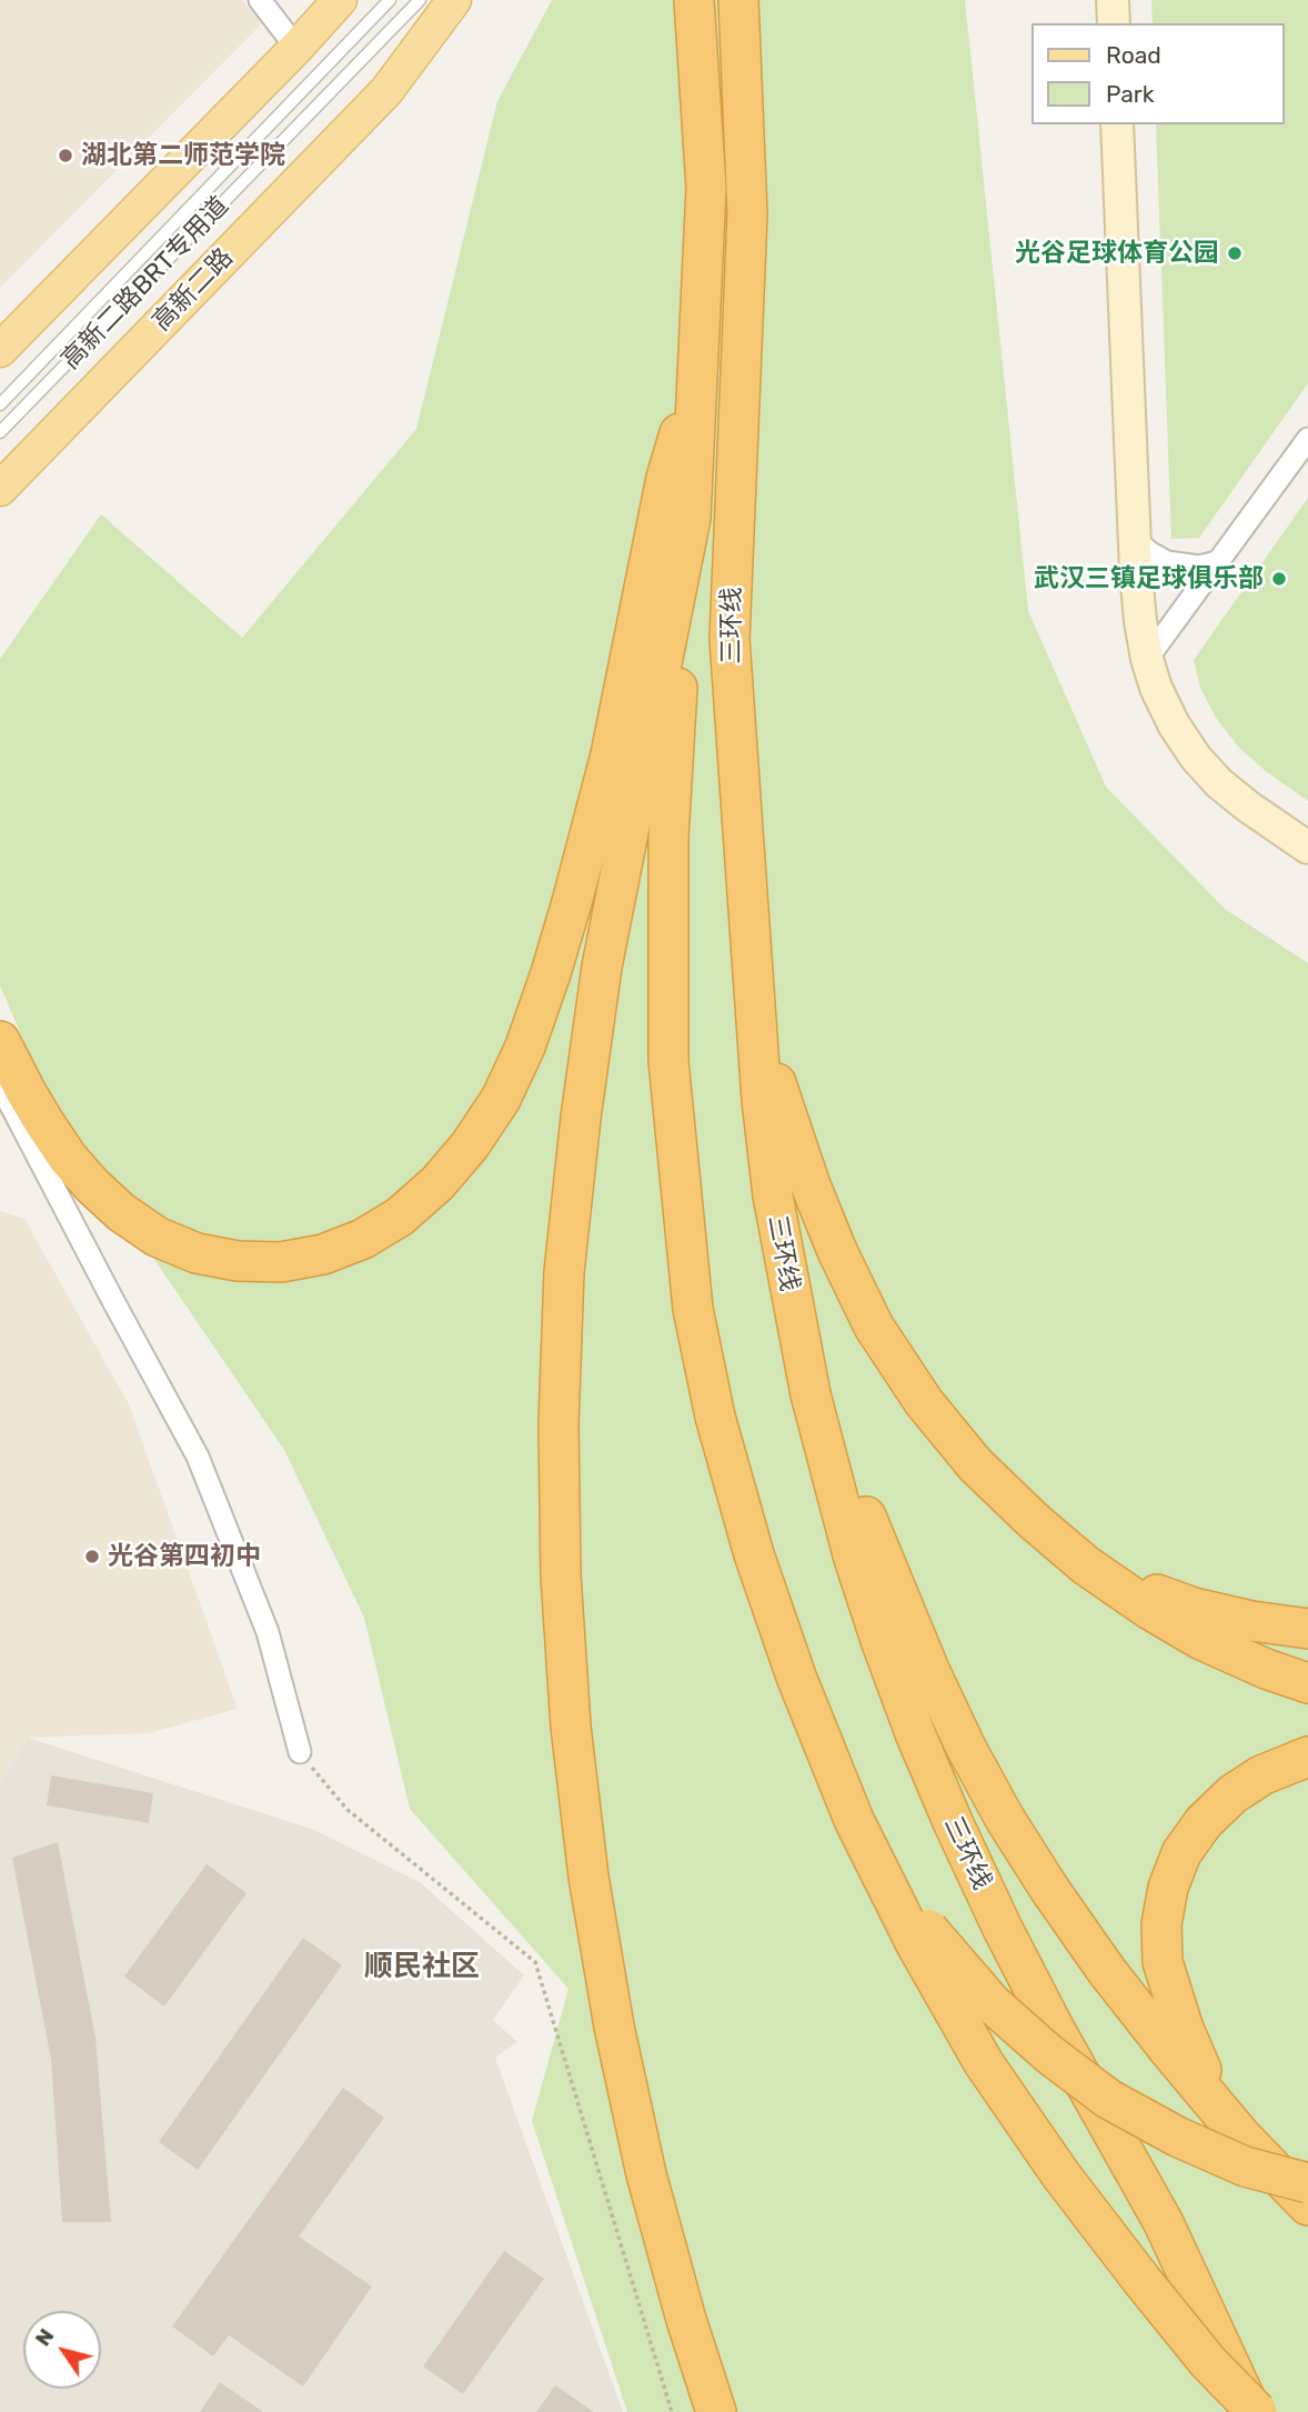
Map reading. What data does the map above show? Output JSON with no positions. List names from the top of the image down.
{
  "streets": {
    "highway": ["三环线"],
    "main road": ["高新二路"],
    "lane": ["高新二路BRT专用道"]
  },
  "districts": ["顺民社区"],
  "places": [
    "湖北第二师范学院",
    "光谷足球体育公园",
    "武汉三镇足球俱乐部",
    "光谷第四初中"
  ],
  "legend": ["Road", "Park"],
  "north": "top left"
}
